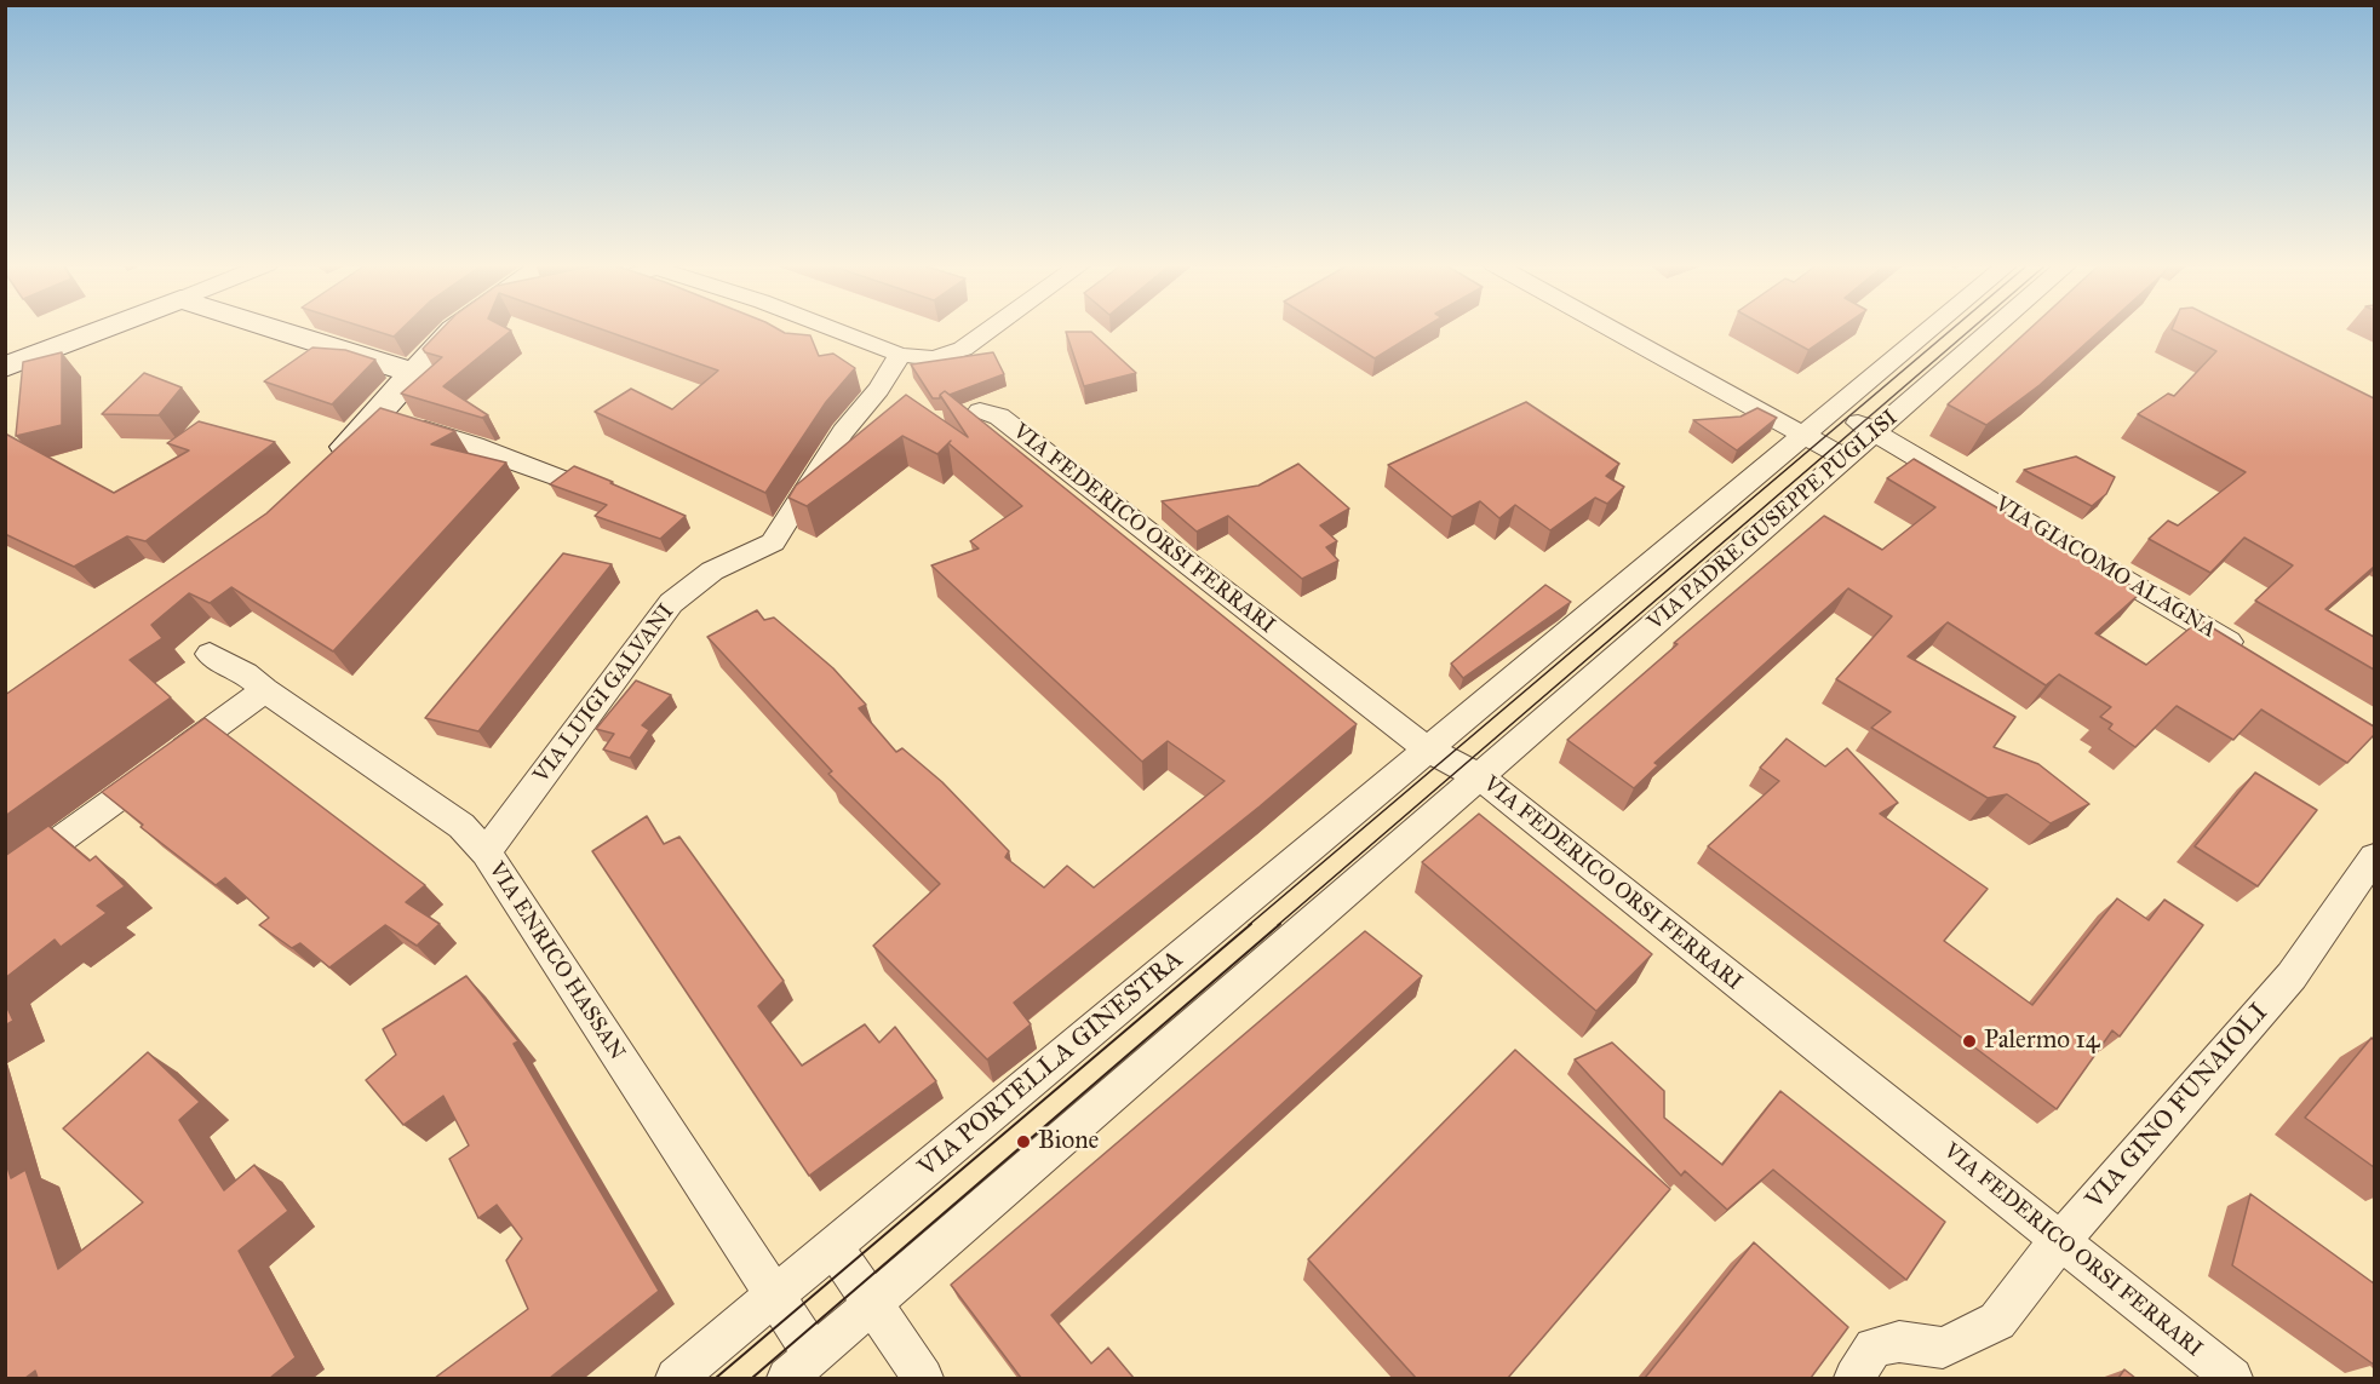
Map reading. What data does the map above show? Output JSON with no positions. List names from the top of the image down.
{
  "streets": {
    "street": [
      "VIA PADRE GUSEPPE PUGLISI",
      "VIA FEDERICO ORSI FERRARI",
      "VIA GIACOMO ALAGNA",
      "VIA LUIGI GALVANI",
      "VIA ENRICO HASSAN",
      "VIA PORTELLA GINESTRA",
      "VIA GINO FUNAIOLI"
    ]
  },
  "crossings": [
    ["VIA PADRE GUSEPPE PUGLISI", "VIA FEDERICO ORSI FERRARI"],
    ["VIA PADRE GUSEPPE PUGLISI", "VIA GIACOMO ALAGNA"],
    ["VIA PADRE GUSEPPE PUGLISI", "VIA PORTELLA GINESTRA"],
    ["VIA FEDERICO ORSI FERRARI", "VIA PORTELLA GINESTRA"],
    ["VIA FEDERICO ORSI FERRARI", "VIA GINO FUNAIOLI"],
    ["VIA LUIGI GALVANI", "VIA ENRICO HASSAN"],
    ["VIA ENRICO HASSAN", "VIA PORTELLA GINESTRA"]
  ],
  "places": ["Palermo 14", "Bione"]
}
